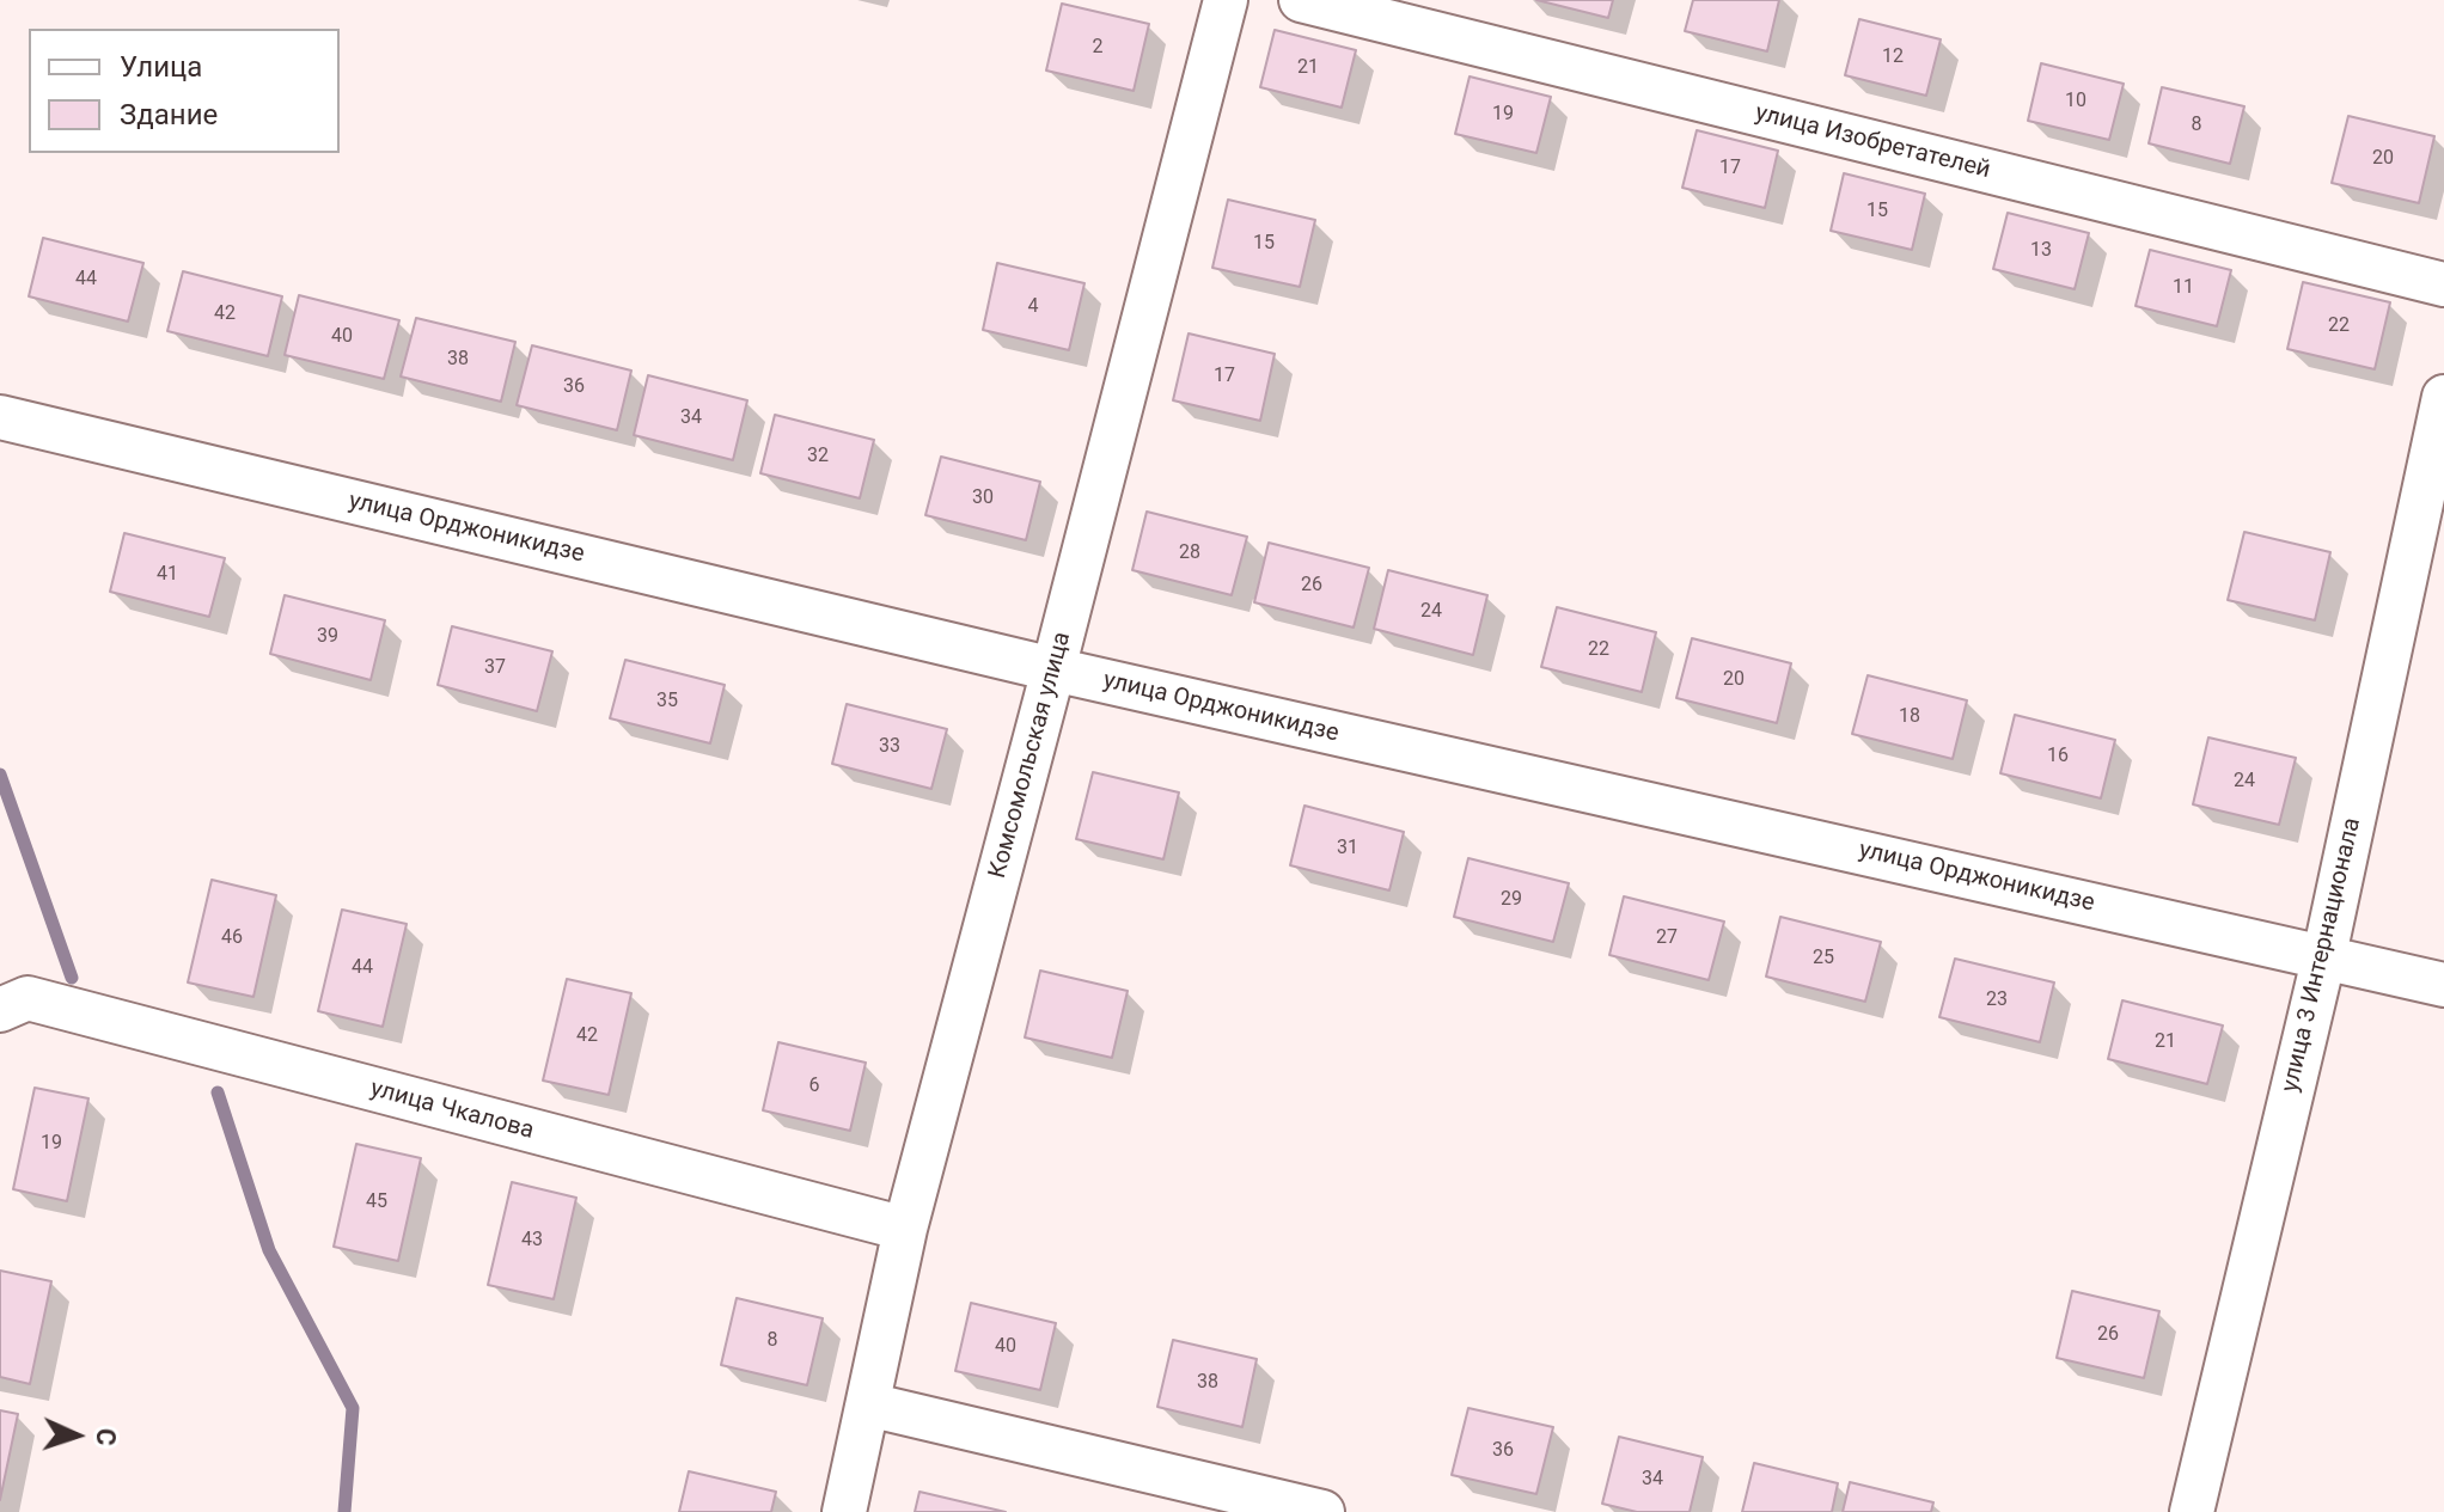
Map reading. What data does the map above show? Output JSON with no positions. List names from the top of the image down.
{
  "streets": {
    "street": [
      "улица Изобретателей",
      "улица Орджоникидзе",
      "Комсомольская улица",
      "улица 3 Интернационала",
      "улица Чкалова"
    ]
  },
  "crossings": [
    ["улица Орджоникидзе", "Комсомольская улица"],
    ["улица Орджоникидзе", "улица 3 Интернационала"],
    ["Комсомольская улица", "улица Чкалова"]
  ],
  "house_numbers": [
    "2",
    "12",
    "21",
    "10",
    "19",
    "8",
    "20",
    "17",
    "15",
    "15",
    "13",
    "44",
    "11",
    "4",
    "42",
    "22",
    "40",
    "38",
    "17",
    "36",
    "34",
    "32",
    "30",
    "28",
    "41",
    "26",
    "24",
    "39",
    "22",
    "37",
    "20",
    "35",
    "18",
    "33",
    "16",
    "24",
    "31",
    "29",
    "46",
    "27",
    "25",
    "44",
    "23",
    "42",
    "21",
    "6",
    "19",
    "45",
    "43",
    "26",
    "8",
    "40",
    "38",
    "36",
    "34"
  ],
  "legend": ["Улица", "Здание"],
  "north": "right"
}
